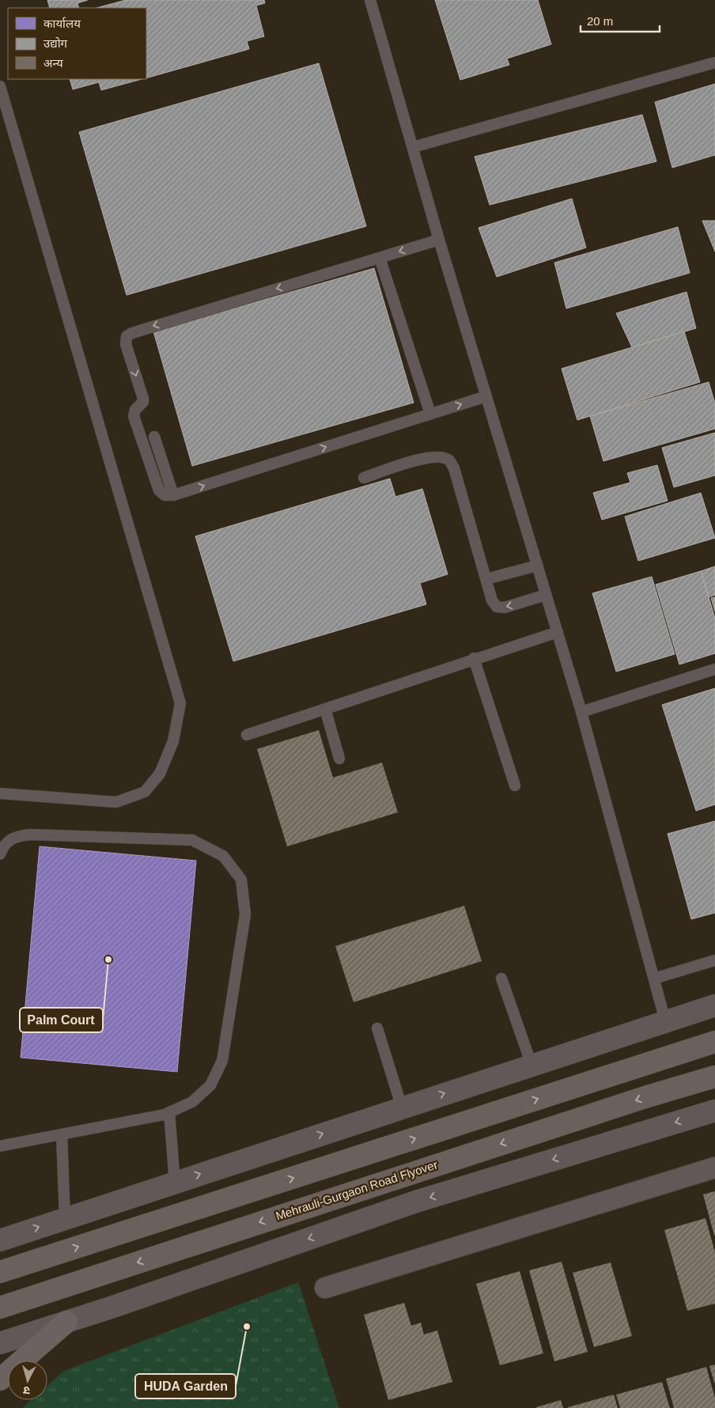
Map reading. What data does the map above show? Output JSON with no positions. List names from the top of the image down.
{
  "streets": {
    "main road": ["Mehrauli-Gurgaon Road Flyover"]
  },
  "places": ["Palm Court", "HUDA Garden"],
  "legend": ["कार्यालय", "उद्योग", "अन्य"],
  "scale_bar": "20 m",
  "north": "bottom"
}
